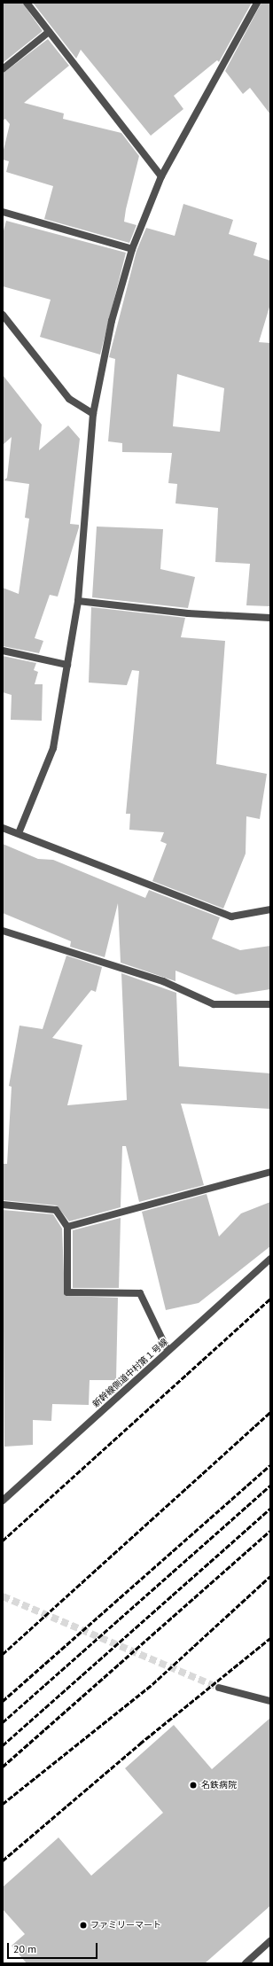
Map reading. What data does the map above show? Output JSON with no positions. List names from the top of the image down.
{
  "streets": {
    "street": ["新幹線側道中村第１号線"]
  },
  "places": ["名鉄病院", "ファミリーマート"],
  "scale_bar": "20 m"
}
